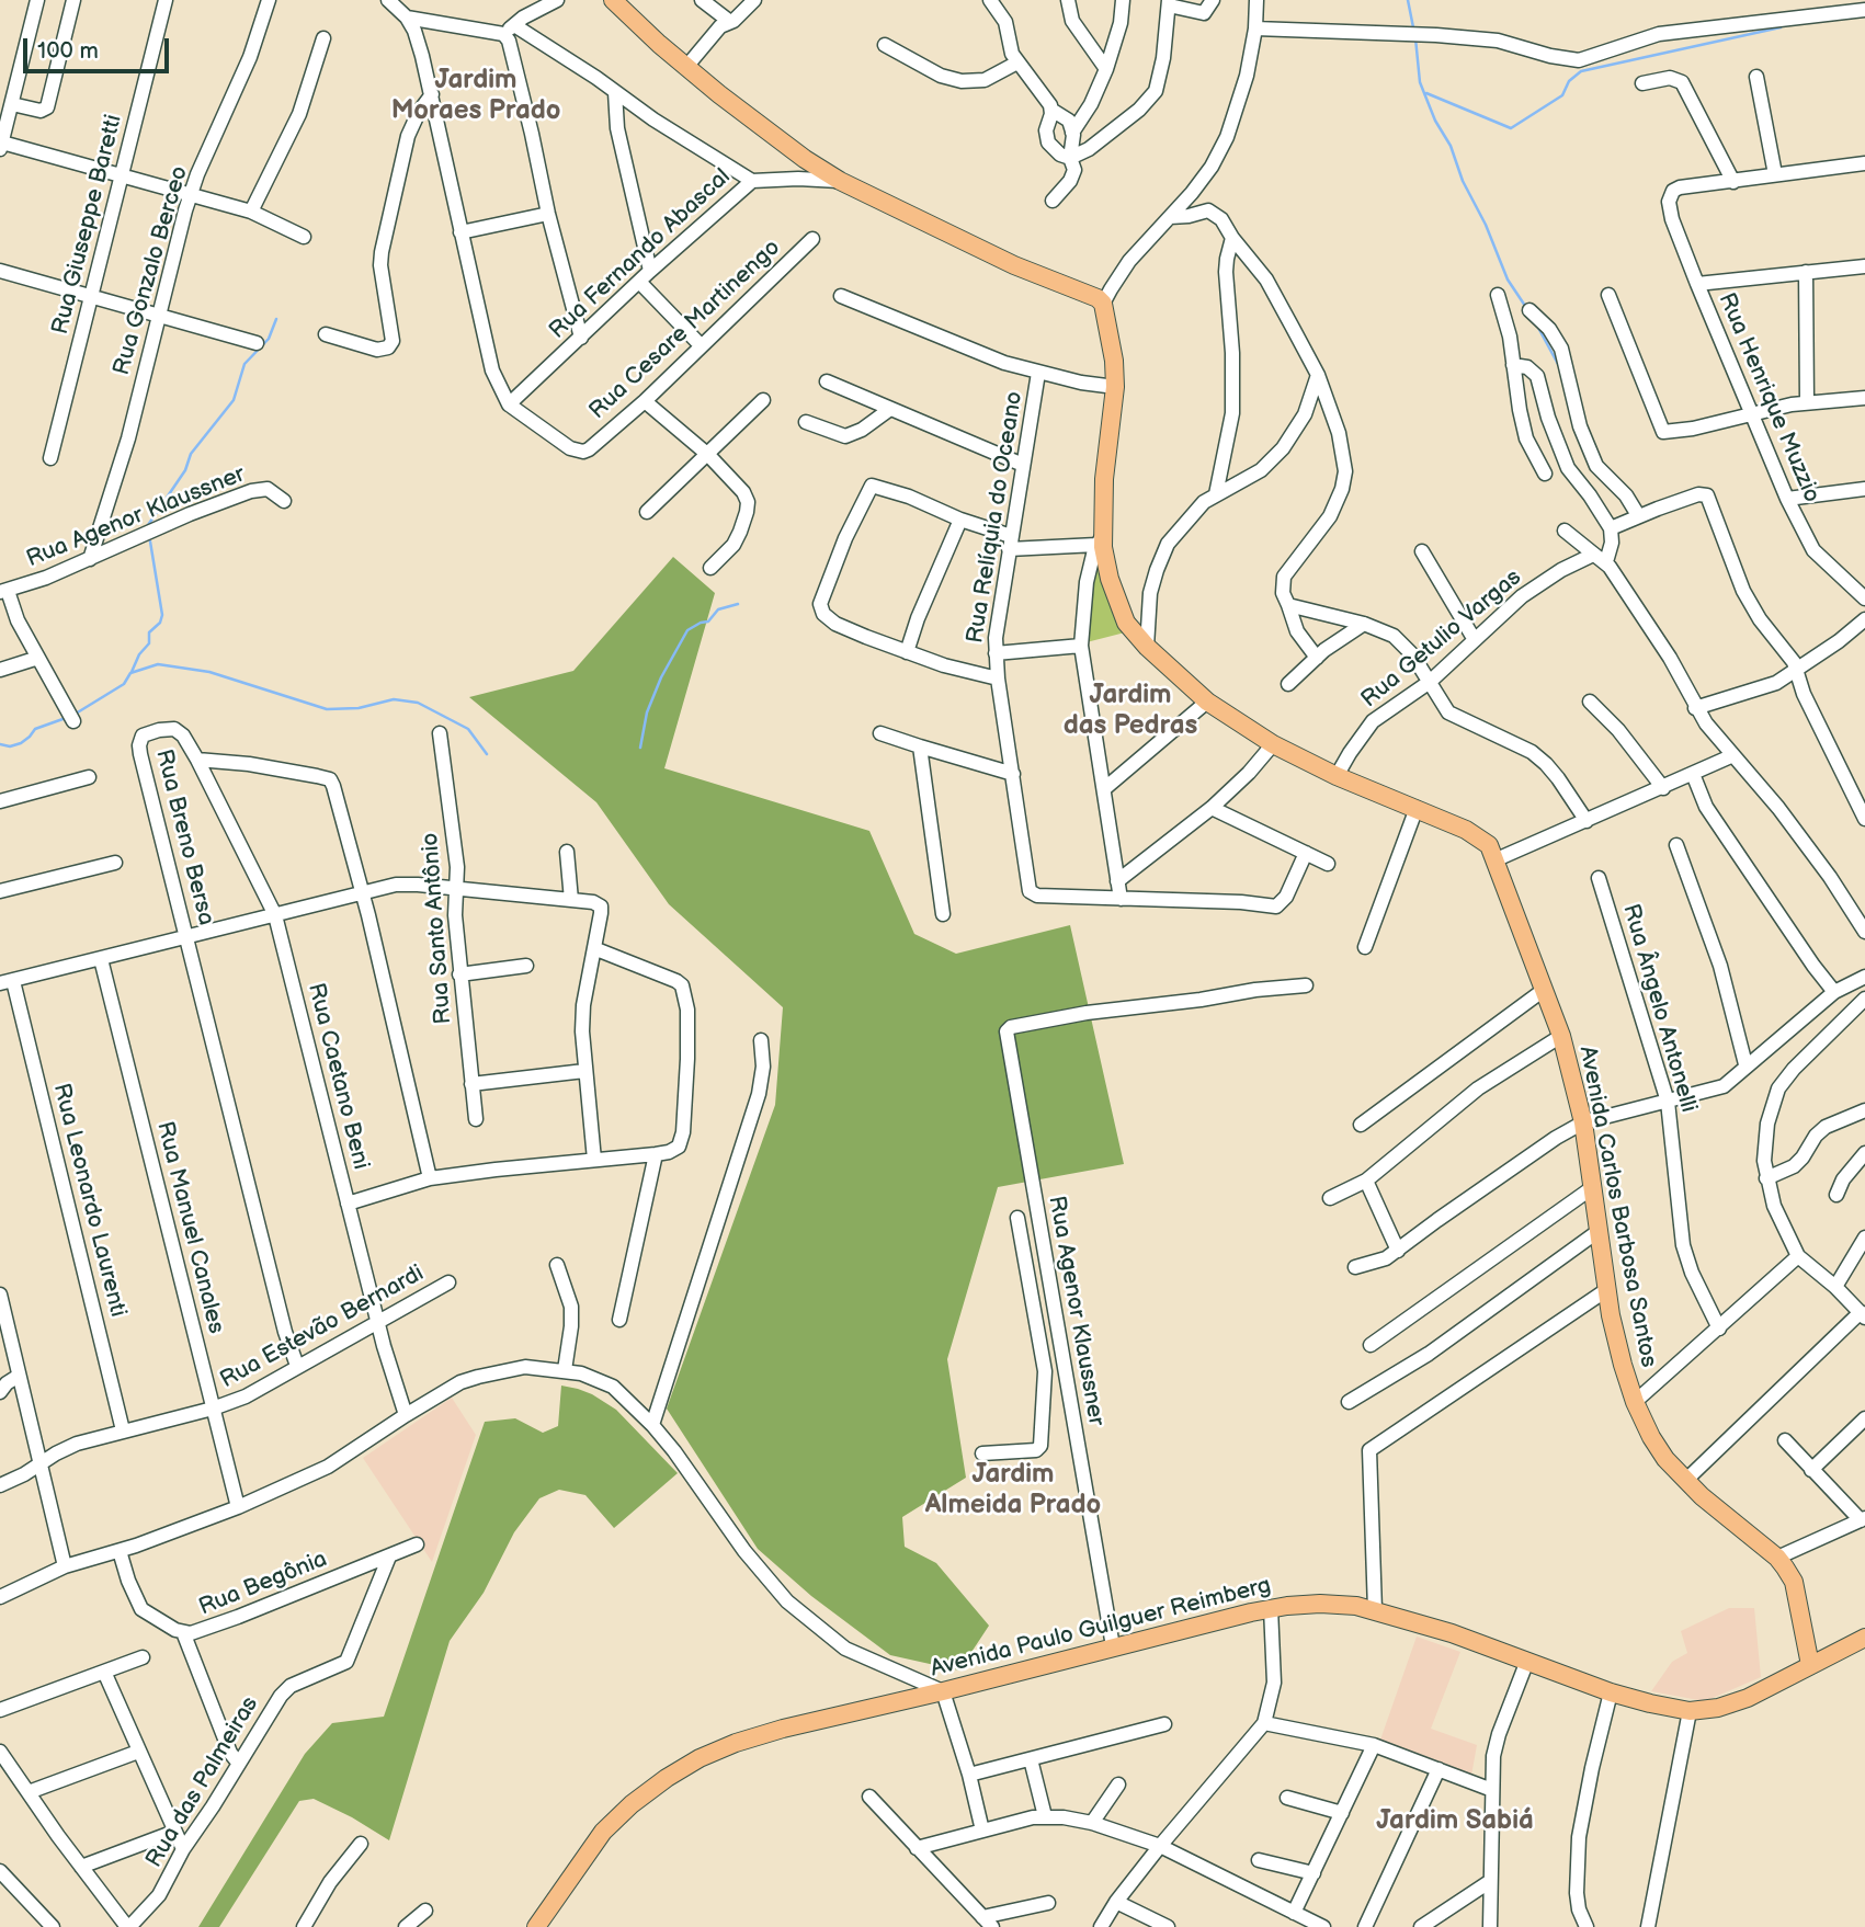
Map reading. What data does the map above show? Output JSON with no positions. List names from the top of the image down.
{
  "streets": {
    "main road": ["Avenida Carlos Barbosa Santos", "Avenida Paulo Guilguer Reimberg"],
    "street": [
      "Rua Giuseppe Baretti",
      "Rua Fernando Abascal",
      "Rua Gonzalo Berceo",
      "Rua Cesare Martinengo",
      "Rua Henrique Muzzio",
      "Rua Agenor Klaussner",
      "Rua Relíquia do Oceano",
      "Rua Getulio Vargas",
      "Rua Breno Bersa",
      "Rua Santo Antônio",
      "Rua Ângelo Antonelli",
      "Rua Caetano Beni",
      "Rua Leonardo Laurenti",
      "Rua Manuel Canales",
      "Rua Estevão Bernardi",
      "Rua Begônia",
      "Rua das Palmeiras"
    ]
  },
  "crossings": [
    ["Rua Fernando Abascal", "Rua Cesare Martinengo"],
    ["Rua Gonzalo Berceo", "Rua Agenor Klaussner"],
    ["Rua Agenor Klaussner", "Avenida Paulo Guilguer Reimberg"],
    ["Rua Getulio Vargas", "Avenida Carlos Barbosa Santos"],
    ["Rua Breno Bersa", "Rua Caetano Beni"],
    ["Rua Breno Bersa", "Rua Estevão Bernardi"],
    ["Rua Caetano Beni", "Rua Estevão Bernardi"],
    ["Rua Leonardo Laurenti", "Rua Estevão Bernardi"],
    ["Avenida Carlos Barbosa Santos", "Avenida Paulo Guilguer Reimberg"],
    ["Rua Manuel Canales", "Rua Estevão Bernardi"],
    ["Rua Begônia", "Rua das Palmeiras"]
  ],
  "districts": [
    "Jardim Moraes Prado",
    "Jardim das Pedras",
    "Jardim Almeida Prado",
    "Jardim Sabiá"
  ],
  "scale_bar": "100 m"
}
